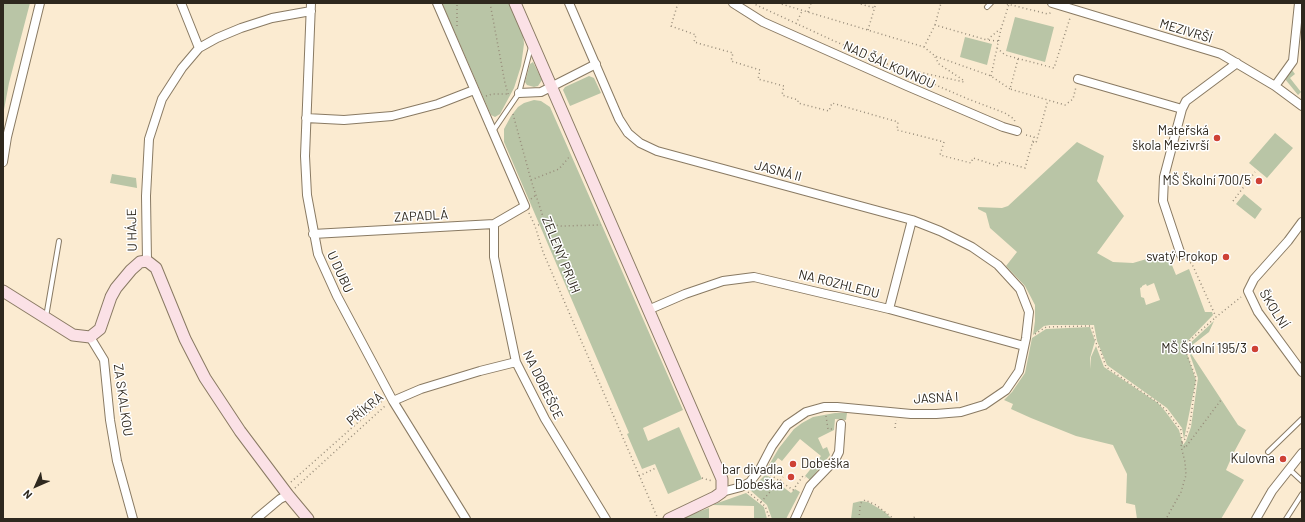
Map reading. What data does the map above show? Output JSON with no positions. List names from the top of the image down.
{
  "streets": {
    "street": [
      "MEZIVRŠÍ",
      "NAD ŠÁLKOVNOU",
      "JASNÁ II",
      "ZAPADLÁ",
      "U HÁJE",
      "U DUBU",
      "NA ROZHLEDU",
      "ŠKOLNÍ",
      "NA DOBEŠCE",
      "JASNÁ I",
      "ZA SKALKOU",
      "PŘÍKRÁ"
    ],
    "path": ["ZELENÝ PRUH"]
  },
  "crossings": [
    ["JASNÁ II", "JASNÁ I"],
    ["ZAPADLÁ", "ZELENÝ PRUH"],
    ["ZAPADLÁ", "U DUBU"],
    ["ZAPADLÁ", "NA DOBEŠCE"],
    ["U HÁJE", "U DUBU"],
    ["U HÁJE", "PŘÍKRÁ"],
    ["U DUBU", "PŘÍKRÁ"],
    ["NA ROZHLEDU", "JASNÁ I"],
    ["NA DOBEŠCE", "PŘÍKRÁ"]
  ],
  "places": [
    "Mateřská škola Mezivrší",
    "MŠ Školní 700/5",
    "svatý Prokop",
    "MŠ Školní 195/3",
    "Kulovna",
    "Dobeška",
    "bar divadla Dobeška"
  ],
  "north": "bottom left"
}
